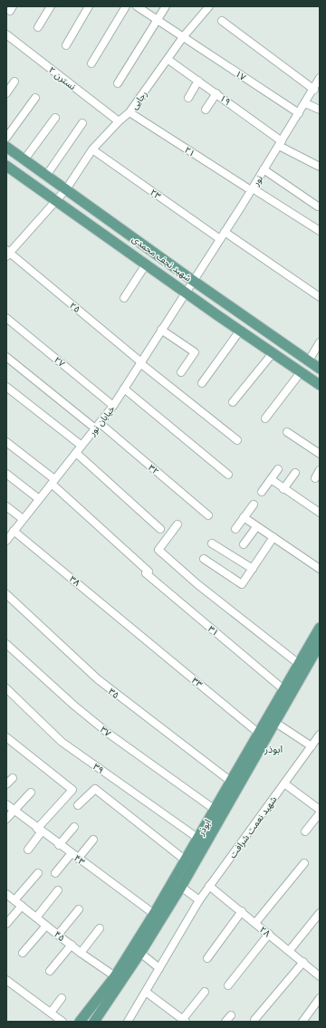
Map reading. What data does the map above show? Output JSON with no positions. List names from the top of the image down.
{
  "streets": {
    "main road": ["شهید نجف محمدی", "ابوذر"],
    "street": [
      "۱۷",
      "نسترن ۲",
      "رجایی",
      "۱۹",
      "۲۱",
      "نور",
      "۲۳",
      "۲۵",
      "۲۷",
      "خیابان نور",
      "۳۲",
      "۳۸",
      "۳۱",
      "۳۳",
      "۳۵",
      "۳۷",
      "۳۹",
      "شهید نعمت شرافت",
      "۴۳",
      "۲۸",
      "۴۵"
    ]
  },
  "crossings": [
    ["۱۷", "رجایی"],
    ["۱۷", "نور"],
    ["نسترن ۲", "رجایی"],
    ["رجایی", "۱۹"],
    ["رجایی", "۲۱"],
    ["رجایی", "۲۳"],
    ["رجایی", "شهید نجف محمدی"],
    ["رجایی", "۲۵"],
    ["۱۹", "نور"],
    ["۲۱", "نور"],
    ["نور", "۲۳"],
    ["نور", "شهید نجف محمدی"],
    ["نور", "خیابان نور"],
    ["شهید نجف محمدی", "خیابان نور"],
    ["۲۵", "خیابان نور"],
    ["۲۷", "خیابان نور"],
    ["خیابان نور", "۳۲"],
    ["خیابان نور", "۳۸"],
    ["خیابان نور", "۳۱"],
    ["۳۸", "۳۳"],
    ["۳۱", "ابوذر"],
    ["۳۳", "ابوذر"],
    ["۳۵", "ابوذر"],
    ["۳۷", "ابوذر"],
    ["۳۹", "ابوذر"],
    ["ابوذر", "۴۳"],
    ["ابوذر", "۴۵"],
    ["شهید نعمت شرافت", "۲۸"]
  ],
  "districts": ["ابوذر"]
}
